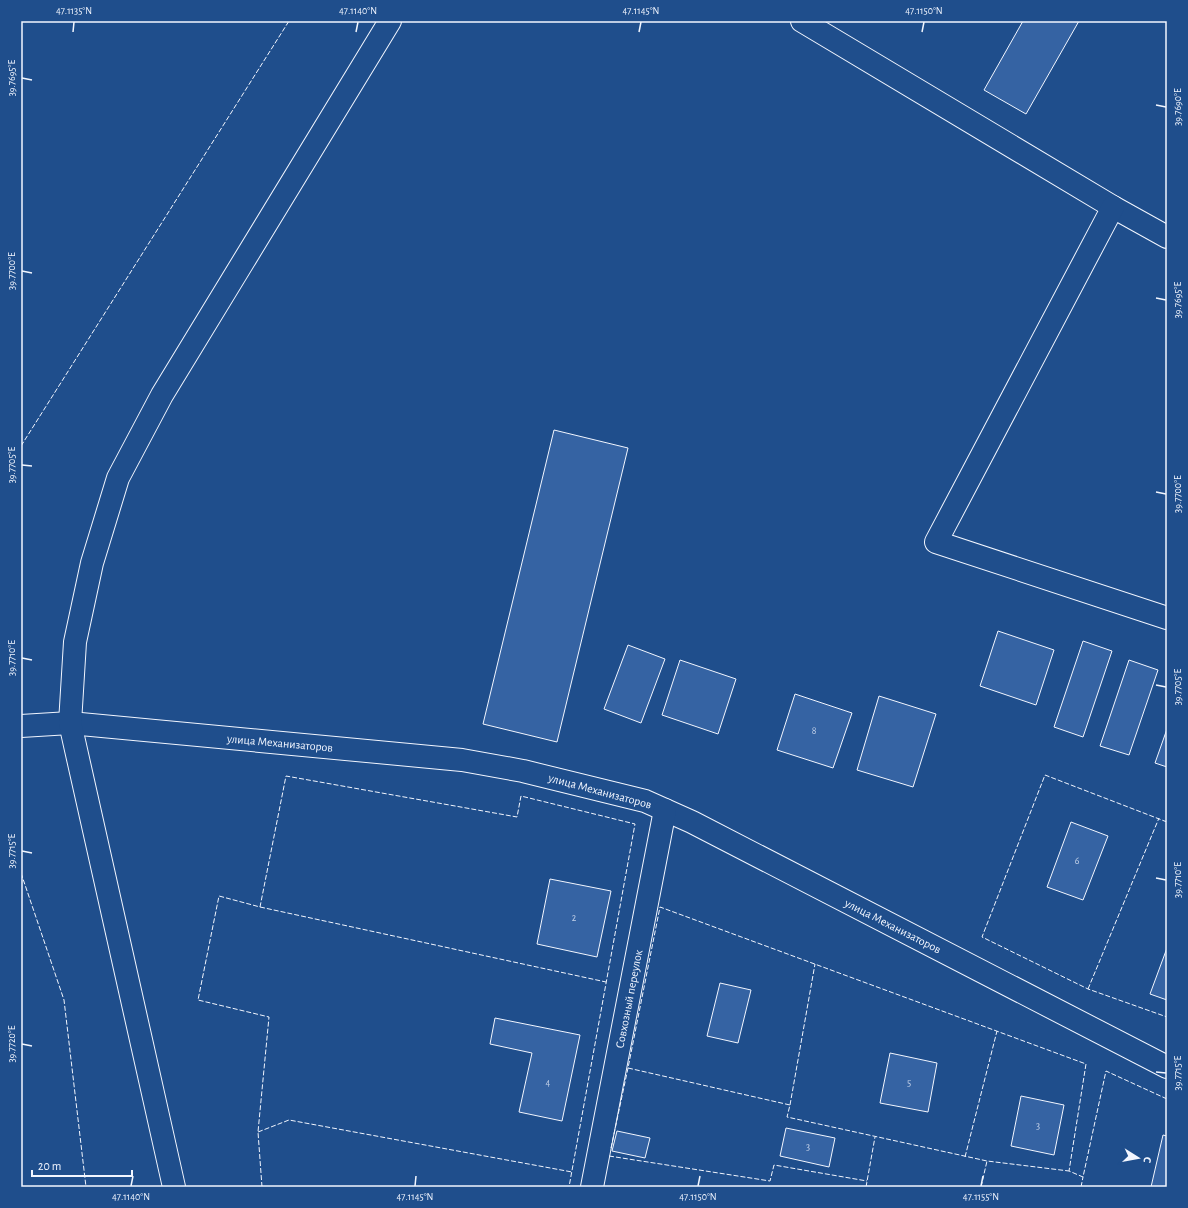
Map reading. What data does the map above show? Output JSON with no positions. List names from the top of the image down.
{
  "streets": {
    "street": ["улица Механизаторов", "Совхозный переулок"]
  },
  "crossings": [
    ["улица Механизаторов", "Совхозный переулок"]
  ],
  "house_numbers": [
    "8",
    "6",
    "2",
    "4",
    "5",
    "3",
    "3"
  ],
  "scale_bar": "20 m",
  "north": "right",
  "coordinates": [
    "47.1135°N",
    "47.1140°N",
    "47.1145°N",
    "47.1150°N",
    "39.7695°E",
    "39.7690°E",
    "39.7700°E",
    "39.7705°E",
    "39.7710°E",
    "39.7715°E",
    "39.7720°E",
    "47.1155°N"
  ]
}
